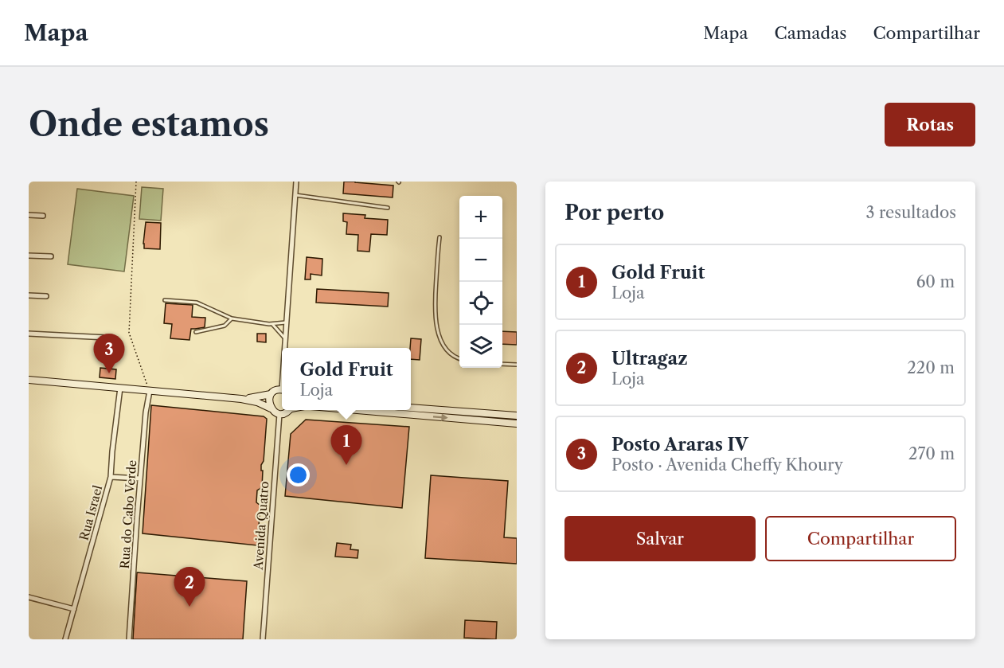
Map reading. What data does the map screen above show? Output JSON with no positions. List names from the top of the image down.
{
  "streets": {
    "street": ["Rua Israel", "Rua do Cabo Verde", "Avenida Quatro"]
  },
  "page": {
    "header": "Mapa",
    "nav": ["Mapa", "Camadas", "Compartilhar"],
    "buttons": [
      "Rotas",
      ["Salvar", "Compartilhar"]
    ],
    "title": "Onde estamos",
    "heading": ["Por perto", "3 resultados"],
    "map_buttons": ["+", "−"],
    "list": [
      {
        "mark": "1",
        "name": "Gold Fruit",
        "note": "Loja",
        "value": "60 m"
      },
      {
        "mark": "2",
        "name": "Ultragaz",
        "note": "Loja",
        "value": "220 m"
      },
      {
        "mark": "3",
        "name": "Posto Araras IV",
        "note": "Posto · Avenida Cheffy Khoury",
        "value": "270 m"
      }
    ],
    "pins": ["3", "1", "2"],
    "popup": ["Gold Fruit", "Loja"]
  }
}
